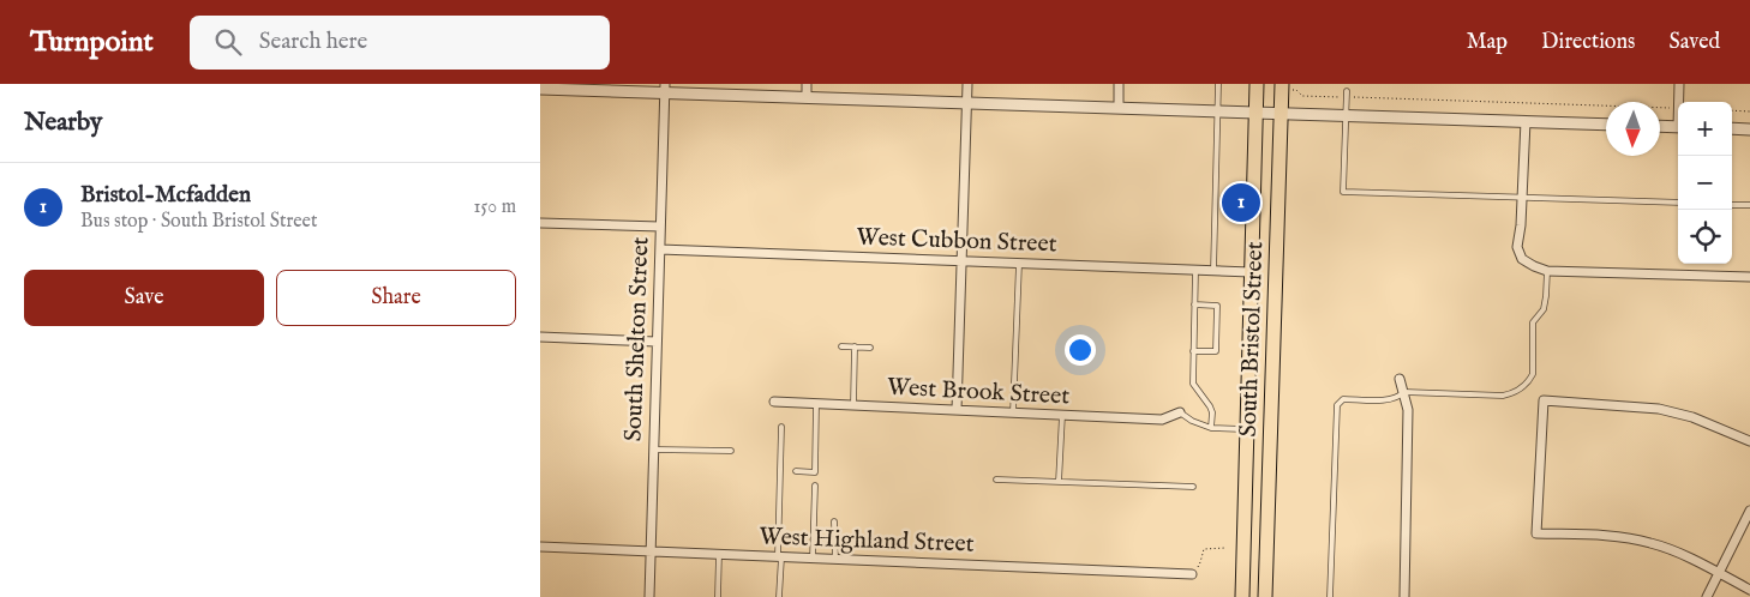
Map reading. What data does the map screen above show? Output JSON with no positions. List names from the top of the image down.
{
  "streets": {
    "main road": ["South Bristol Street"],
    "street": [
      "West Cubbon Street",
      "South Shelton Street",
      "West Brook Street",
      "West Highland Street"
    ]
  },
  "crossings": [
    ["West Cubbon Street", "South Shelton Street"],
    ["West Cubbon Street", "South Bristol Street"],
    ["South Shelton Street", "West Highland Street"]
  ],
  "north": "bottom",
  "page": {
    "header": "Turnpoint",
    "search": "Search here",
    "nav": ["Map", "Directions", "Saved"],
    "heading": "Nearby",
    "map_buttons": ["+", "−"],
    "list": [
      {
        "mark": "1",
        "name": "Bristol-Mcfadden",
        "note": "Bus stop · South Bristol Street",
        "value": "150 m"
      }
    ],
    "pins": "1",
    "buttons": ["Save", "Share"]
  }
}
